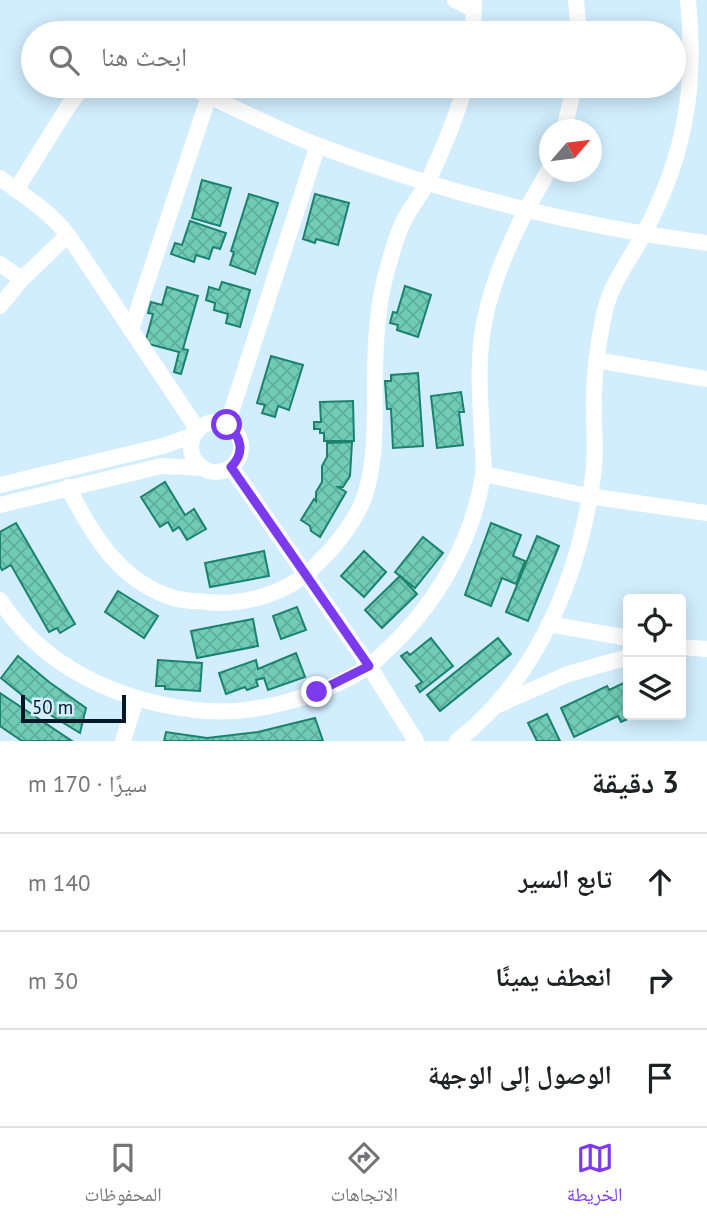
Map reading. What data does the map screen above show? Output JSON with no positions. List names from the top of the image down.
{
  "scale_bar": "50 m",
  "north": "top right",
  "page": {
    "search": "ابحث هنا",
    "scale": "50 m",
    "heading": ["3 دقيقة", "سيرًا · 170 m"],
    "list": [
      ["تابع السير", "140 m"],
      ["انعطف يمينًا", "30 m"],
      "الوصول إلى الوجهة"
    ],
    "nav": ["الخريطة", "الاتجاهات", "المحفوظات"]
  }
}
